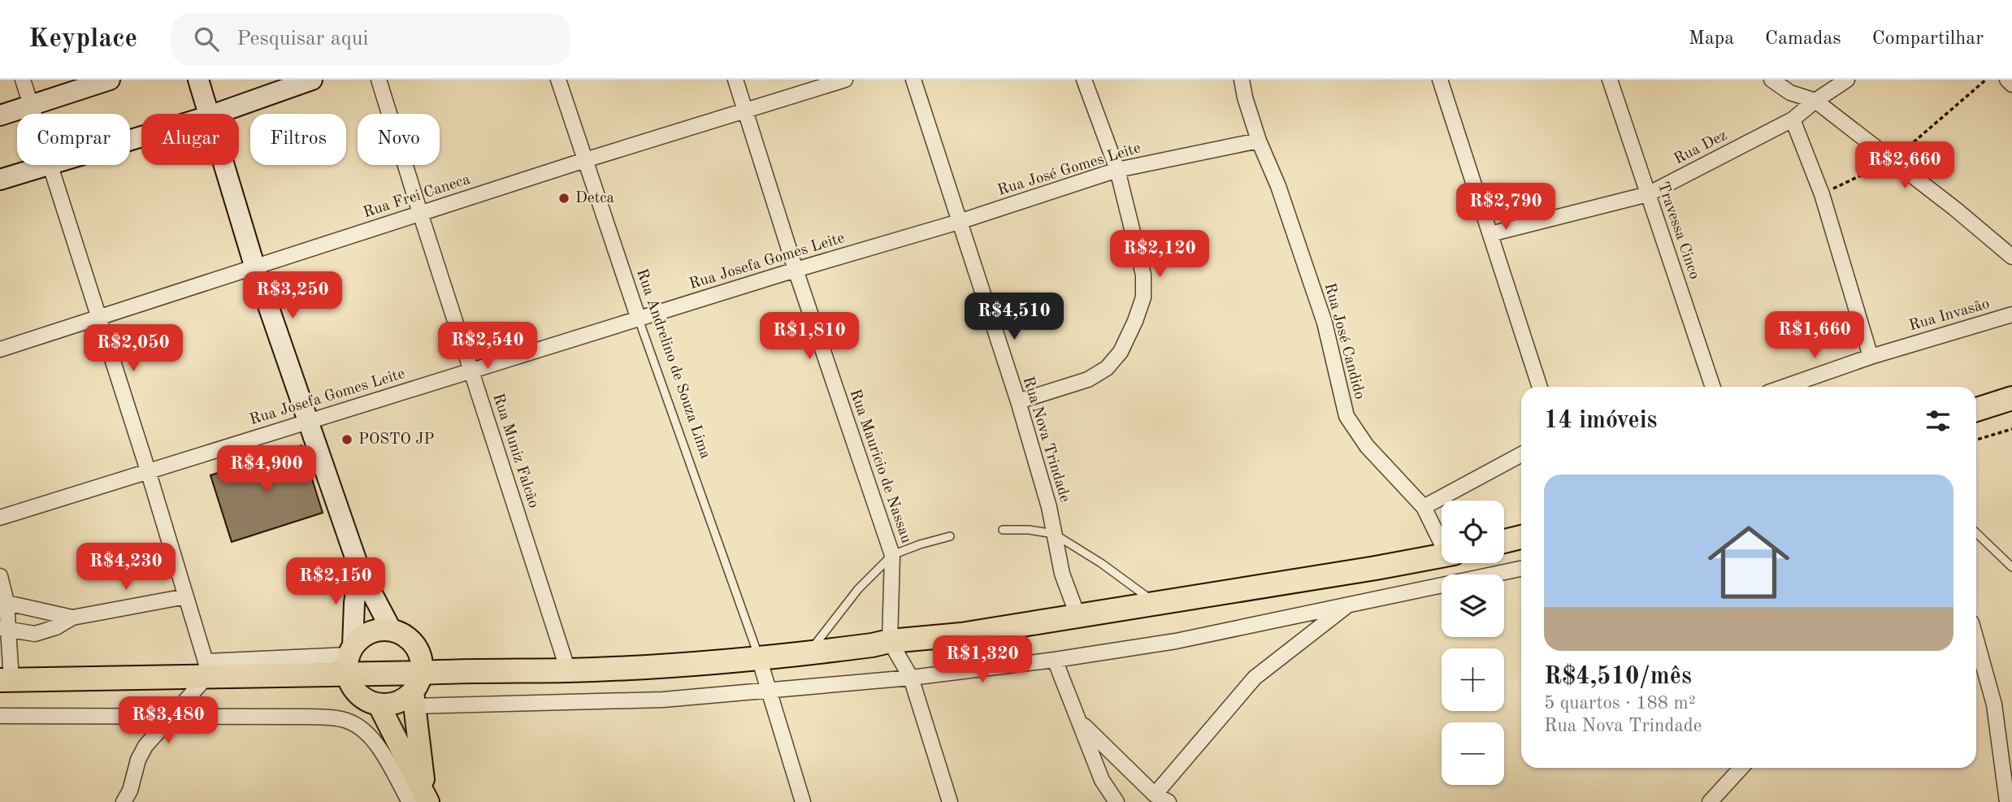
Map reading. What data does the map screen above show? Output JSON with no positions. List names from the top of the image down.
{
  "streets": {
    "street": [
      "Rua Dez",
      "Rua José Gomes Leite",
      "Rua Frei Caneca",
      "Travessa Cinco",
      "Rua Josefa Gomes Leite",
      "Rua Invasão",
      "Rua José Candido",
      "Rua Andrelino de Souza Lima",
      "Rua Nova Trindade",
      "Rua Muniz Falcão",
      "Rua Mauricio de Nassau"
    ]
  },
  "crossings": [
    ["Rua Dez", "Travessa Cinco"],
    ["Rua José Gomes Leite", "Rua Josefa Gomes Leite"],
    ["Rua José Gomes Leite", "Rua José Candido"],
    ["Rua José Gomes Leite", "Rua Nova Trindade"],
    ["Rua Frei Caneca", "Rua Andrelino de Souza Lima"],
    ["Rua Frei Caneca", "Rua Muniz Falcão"],
    ["Rua Frei Caneca", "Rua Mauricio de Nassau"],
    ["Rua Josefa Gomes Leite", "Rua Andrelino de Souza Lima"],
    ["Rua Josefa Gomes Leite", "Rua Nova Trindade"],
    ["Rua Josefa Gomes Leite", "Rua Muniz Falcão"],
    ["Rua Josefa Gomes Leite", "Rua Mauricio de Nassau"]
  ],
  "places": ["Detca", "POSTO JP"],
  "page": {
    "header": "Keyplace",
    "search": "Pesquisar aqui",
    "nav": ["Mapa", "Camadas", "Compartilhar"],
    "chip": [
      "Comprar",
      "Alugar",
      "Filtros",
      "Novo"
    ],
    "price": [
      "R$2,660",
      "R$2,790",
      "R$2,120",
      "R$3,250",
      "R$4,510",
      "R$1,660",
      "R$1,810",
      "R$2,540",
      "R$2,050",
      "R$4,900",
      "R$4,230",
      "R$2,150",
      "R$1,320",
      "R$3,480"
    ],
    "heading": "14 imóveis",
    "list": [
      {
        "name": "R$4,510/mês",
        "note": "5 quartos · 188 m² · Rua Nova Trindade"
      }
    ],
    "map_buttons": ["+", "−"]
  }
}
